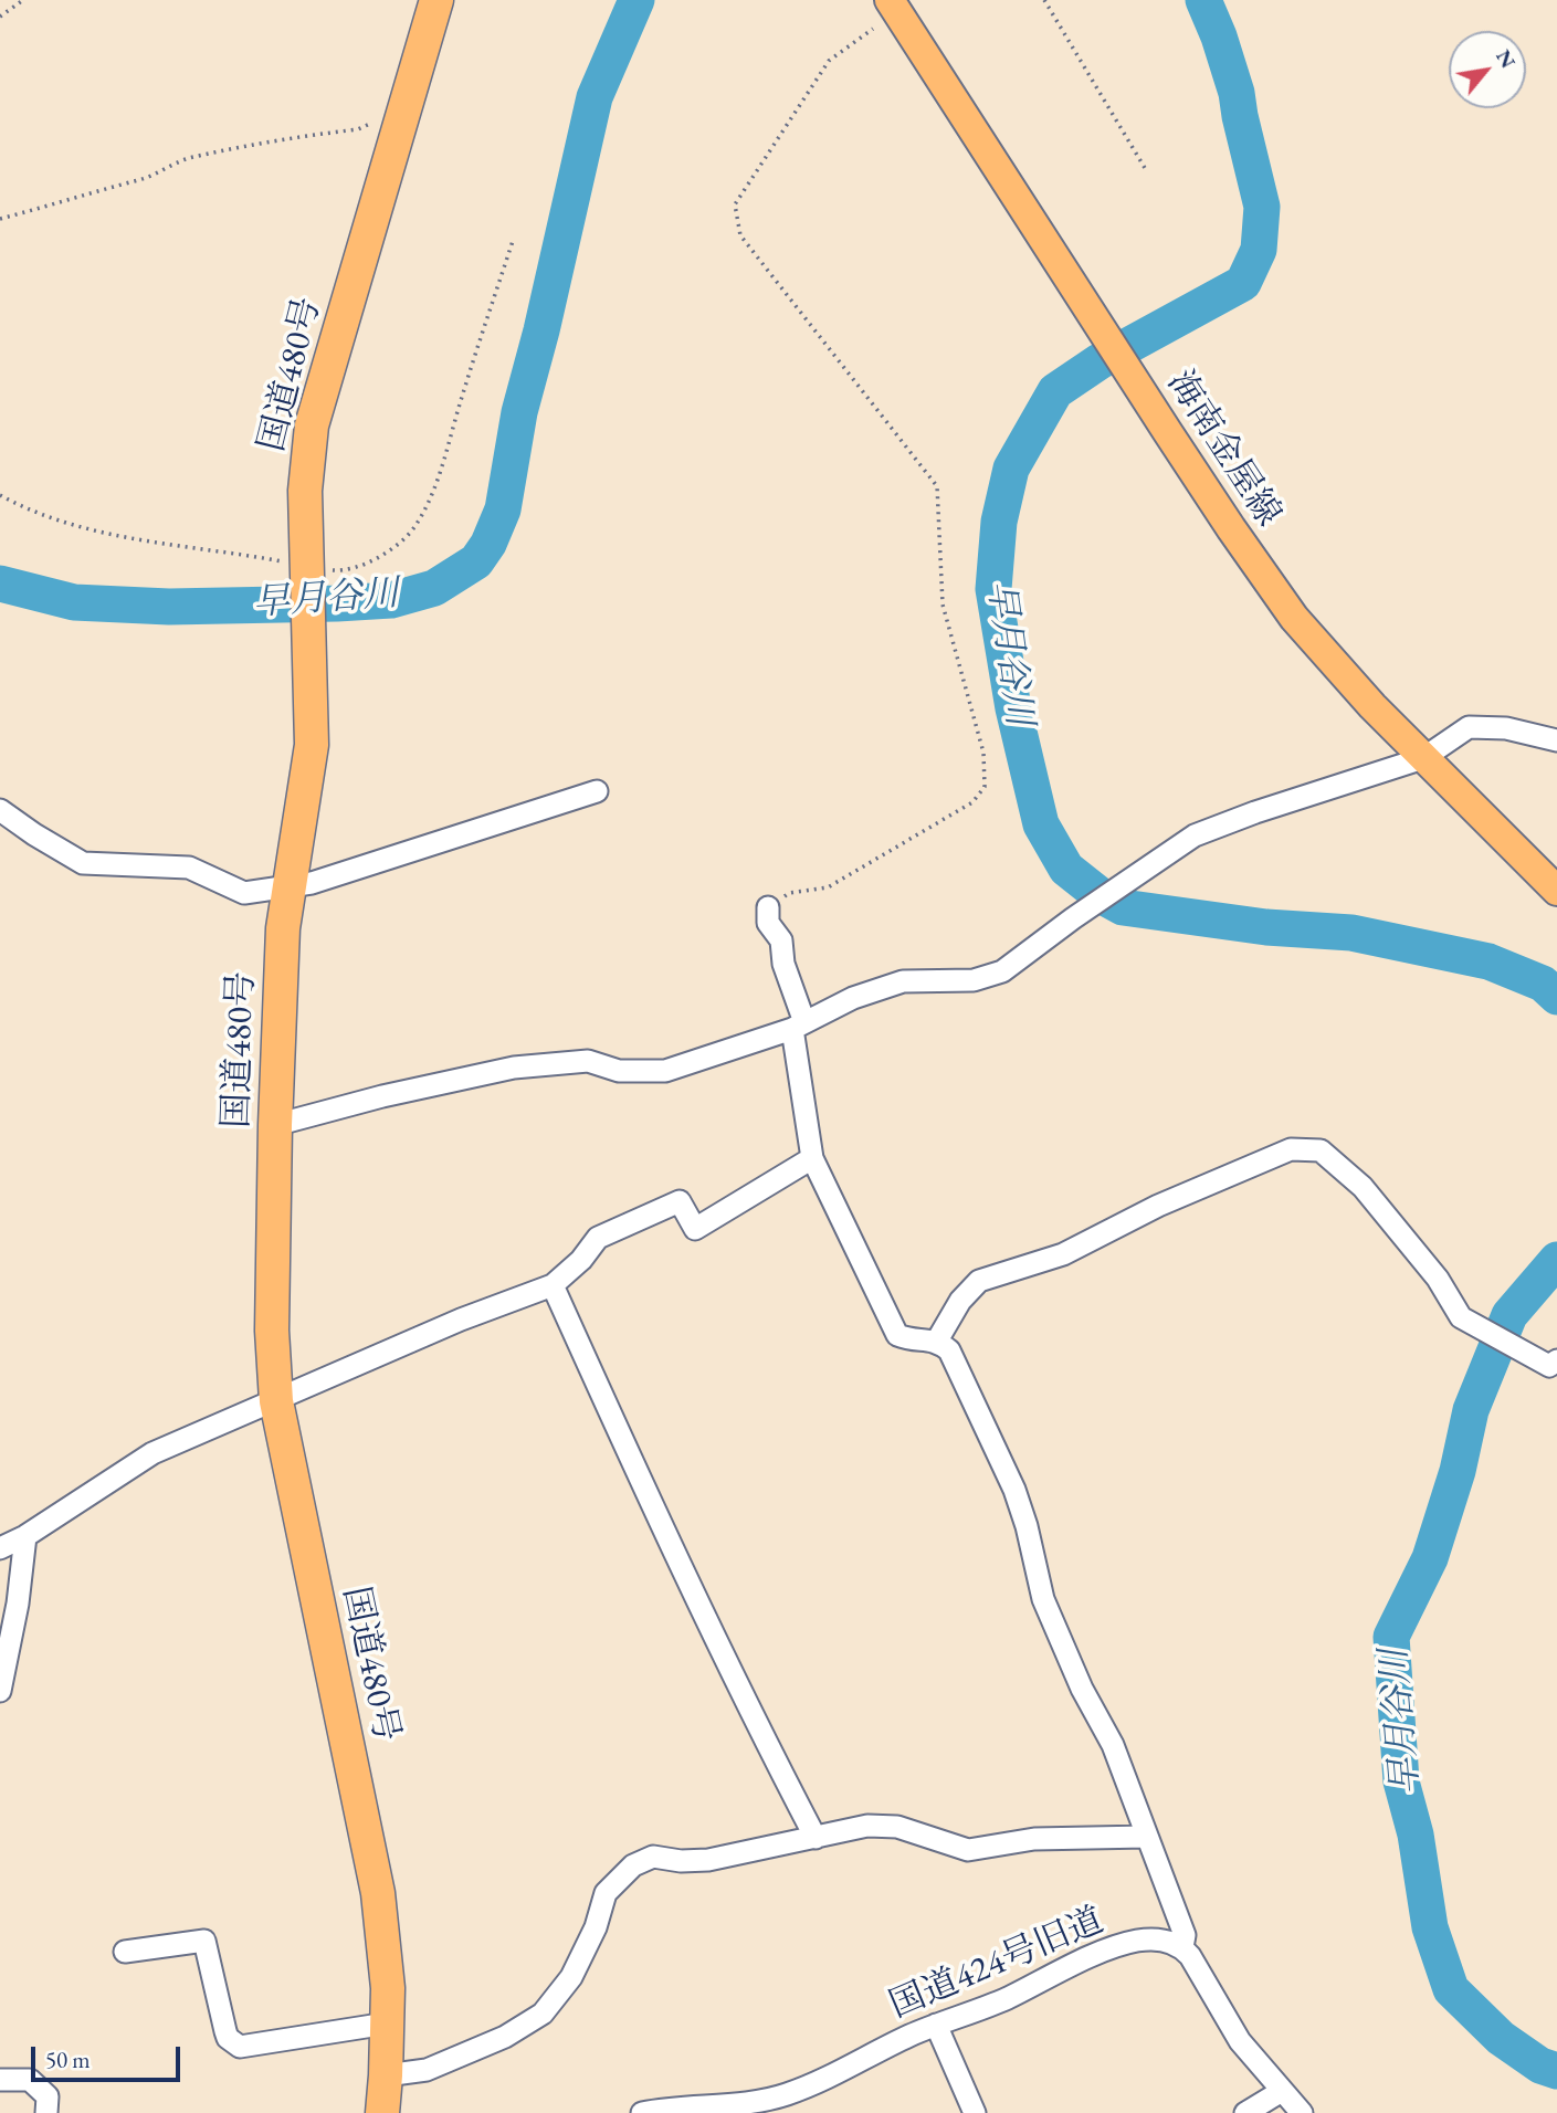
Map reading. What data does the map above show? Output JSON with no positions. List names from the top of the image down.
{
  "streets": {
    "highway": ["国道480号"],
    "main road": ["海南金屋線"],
    "street": ["国道424号旧道"]
  },
  "water": ["早月谷川"],
  "scale_bar": "50 m",
  "north": "top right"
}
